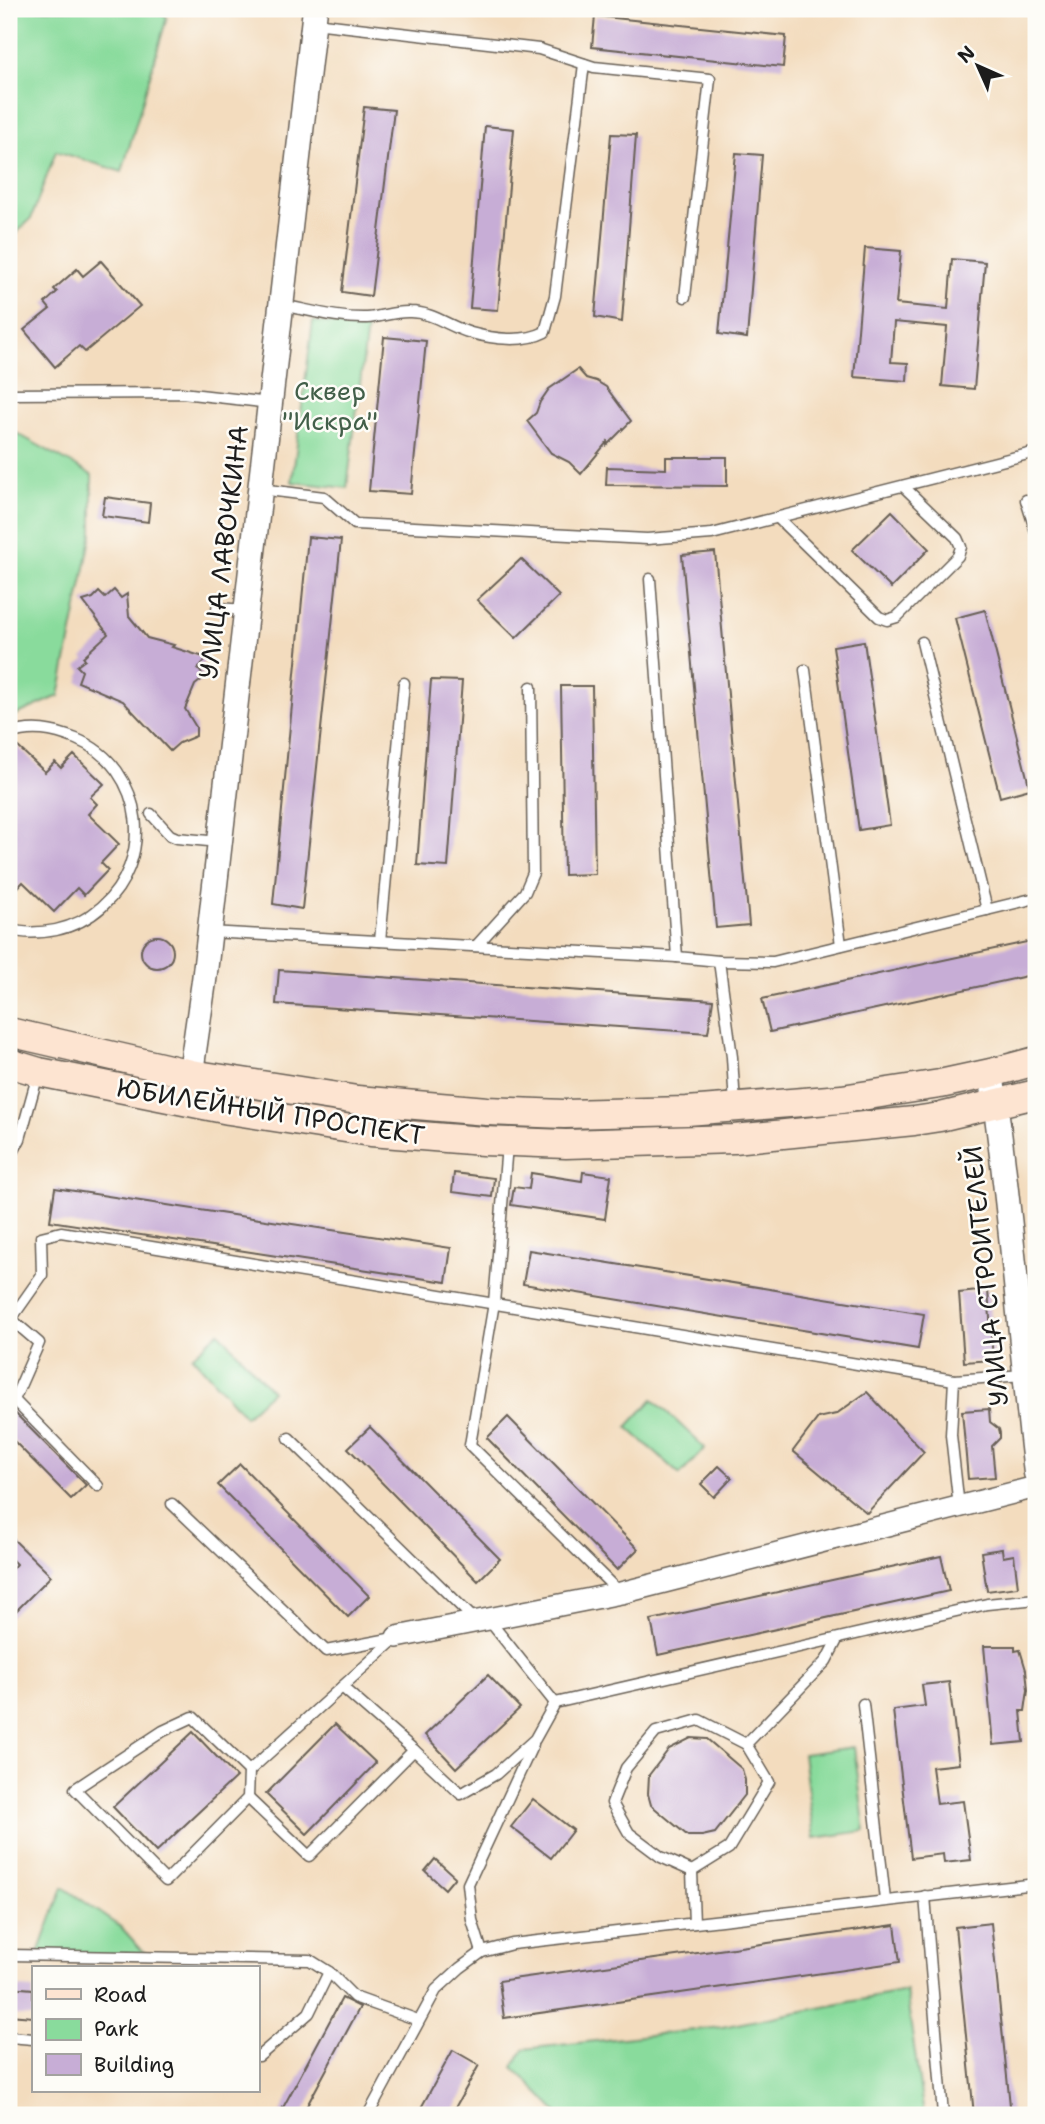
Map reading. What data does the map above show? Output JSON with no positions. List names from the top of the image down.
{
  "streets": {
    "main road": ["ЮБИЛЕЙНЫЙ ПРОСПЕКТ"],
    "street": ["УЛИЦА ЛАВОЧКИНА", "УЛИЦА СТРОИТЕЛЕЙ"]
  },
  "crossings": [
    ["УЛИЦА ЛАВОЧКИНА", "ЮБИЛЕЙНЫЙ ПРОСПЕКТ"],
    ["ЮБИЛЕЙНЫЙ ПРОСПЕКТ", "УЛИЦА СТРОИТЕЛЕЙ"]
  ],
  "parks": ["Сквер \"Искра\""],
  "legend": ["Road", "Park", "Building"],
  "north": "top left"
}
